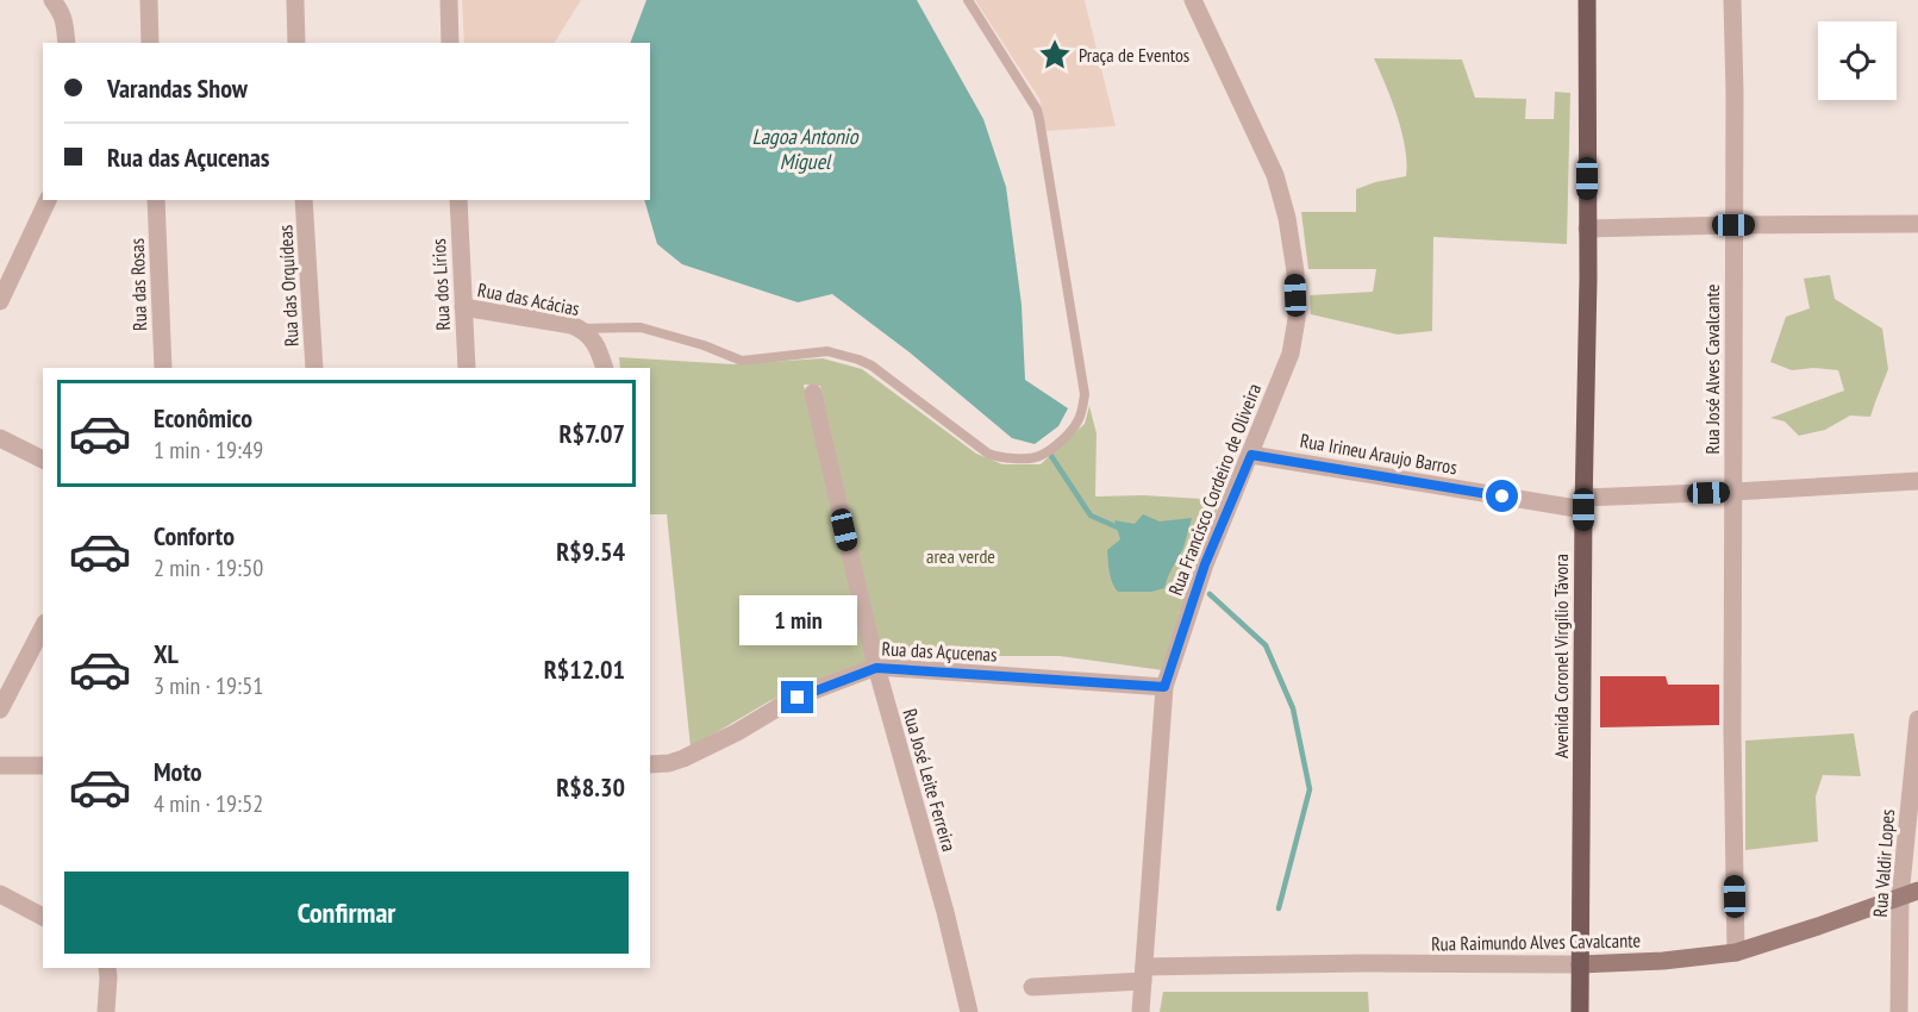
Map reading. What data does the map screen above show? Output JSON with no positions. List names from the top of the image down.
{
  "streets": {
    "main road": ["Avenida Coronel Virgílio Távora"],
    "street": [
      "Rua das Rosas",
      "Rua dos Lírios",
      "Rua das Orquídeas",
      "Rua das Acácias",
      "Rua José Alves Cavalcante",
      "Rua Irineu Araujo Barros",
      "Rua Francisco Cordeiro de Oliveira",
      "Rua das Açucenas",
      "Rua José Leite Ferreira",
      "Rua Valdir Lopes",
      "Rua Raimundo Alves Cavalcante"
    ]
  },
  "crossings": [
    ["Rua dos Lírios", "Rua das Acácias"],
    ["Rua José Alves Cavalcante", "Rua Irineu Araujo Barros"],
    ["Rua José Alves Cavalcante", "Rua Raimundo Alves Cavalcante"],
    ["Rua Irineu Araujo Barros", "Rua Francisco Cordeiro de Oliveira"],
    ["Rua Irineu Araujo Barros", "Avenida Coronel Virgílio Távora"],
    ["Rua Francisco Cordeiro de Oliveira", "Rua das Açucenas"],
    ["Rua Francisco Cordeiro de Oliveira", "Rua Raimundo Alves Cavalcante"],
    ["Rua das Açucenas", "Rua José Leite Ferreira"],
    ["Avenida Coronel Virgílio Távora", "Rua Raimundo Alves Cavalcante"],
    ["Rua Valdir Lopes", "Rua Raimundo Alves Cavalcante"]
  ],
  "water": ["Lagoa Antonio Miguel"],
  "parks": ["area verde"],
  "places": {
    "place": ["Praça de Eventos"]
  },
  "page": {
    "banner": ["Varandas Show", "Rua das Açucenas"],
    "list": [
      {
        "name": "Econômico",
        "note": "1 min · 19:49",
        "value": "R$7.07"
      },
      {
        "name": "Conforto",
        "note": "2 min · 19:50",
        "value": "R$9.54"
      },
      {
        "name": "XL",
        "note": "3 min · 19:51",
        "value": "R$12.01"
      },
      {
        "name": "Moto",
        "note": "4 min · 19:52",
        "value": "R$8.30"
      }
    ],
    "bubble": "1 min",
    "buttons": "Confirmar"
  }
}
